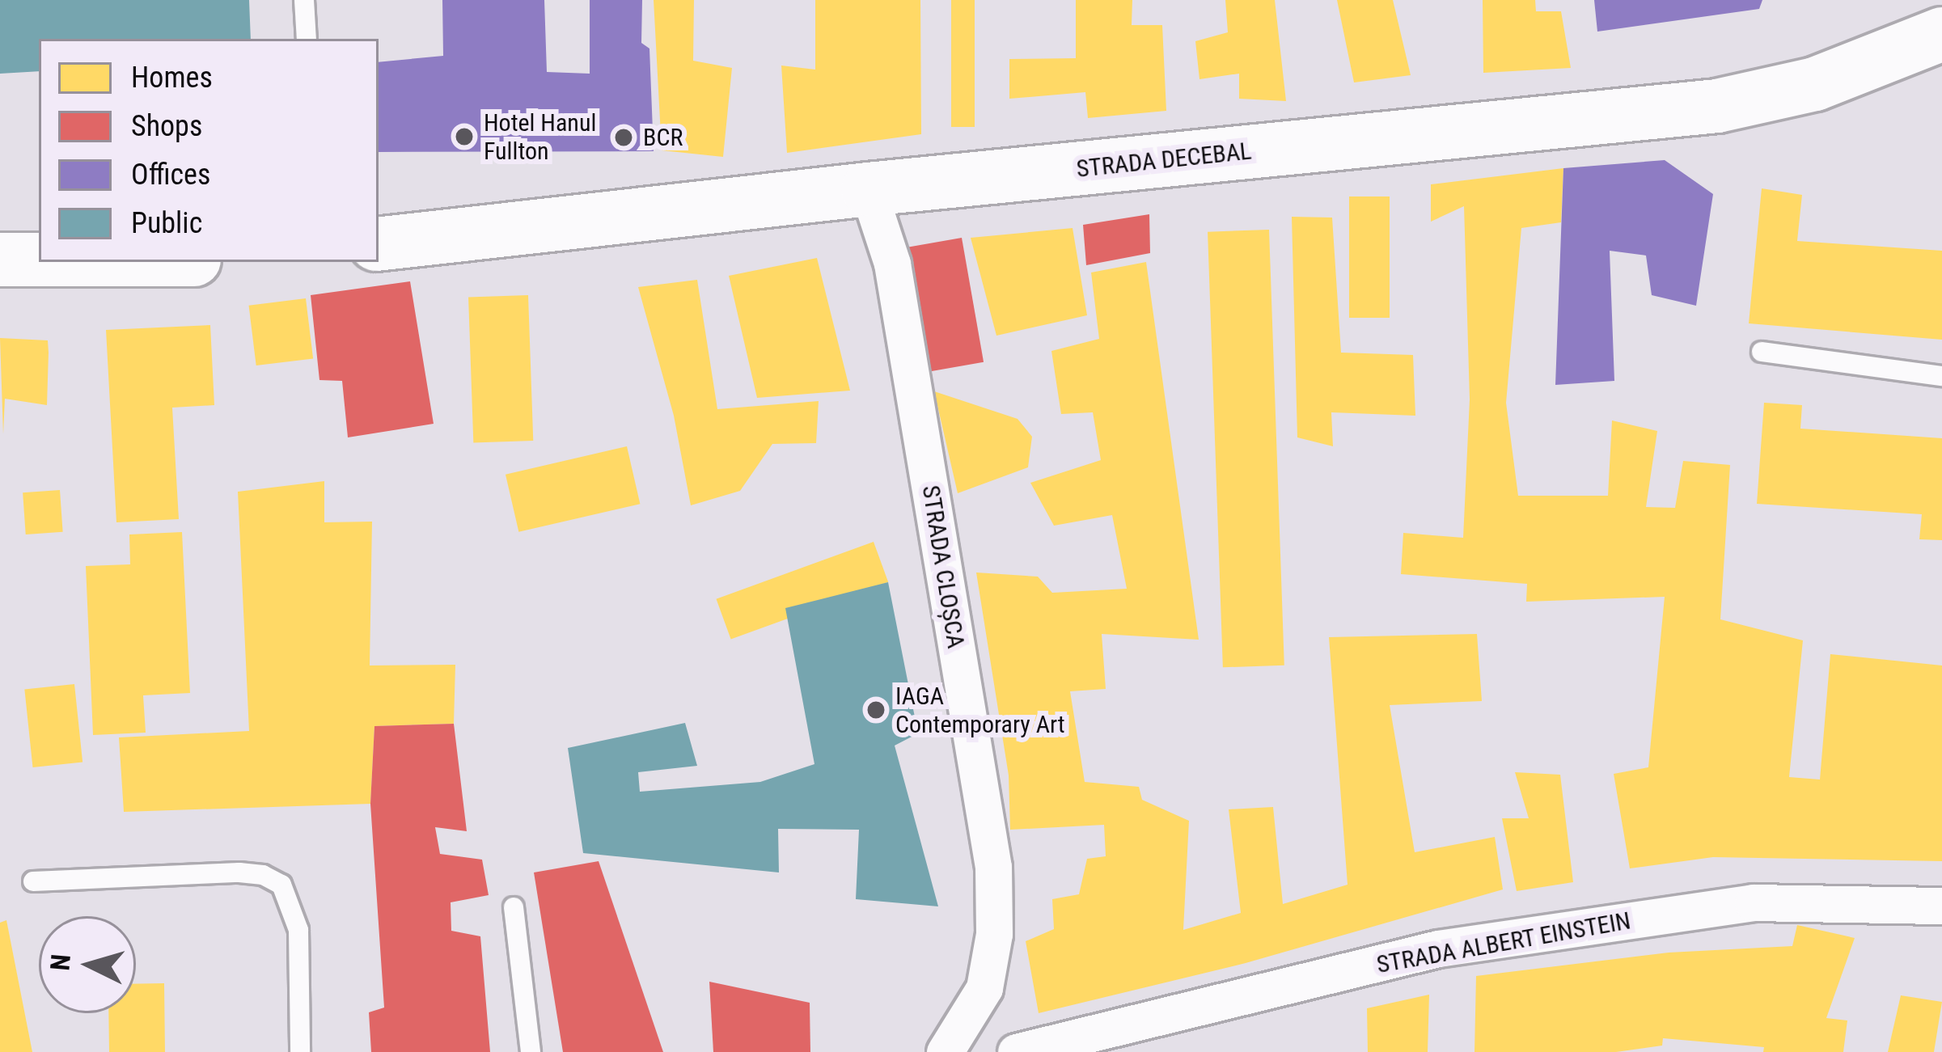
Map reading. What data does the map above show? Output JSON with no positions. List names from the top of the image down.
{
  "streets": {
    "street": ["STRADA DECEBAL", "STRADA CLOȘCA", "STRADA ALBERT EINSTEIN"]
  },
  "crossings": [
    ["STRADA DECEBAL", "STRADA CLOȘCA"]
  ],
  "places": ["Hotel Hanul Fullton", "BCR", "IAGA Contemporary Art"],
  "legend": [
    "Homes",
    "Shops",
    "Offices",
    "Public"
  ],
  "north": "left"
}
